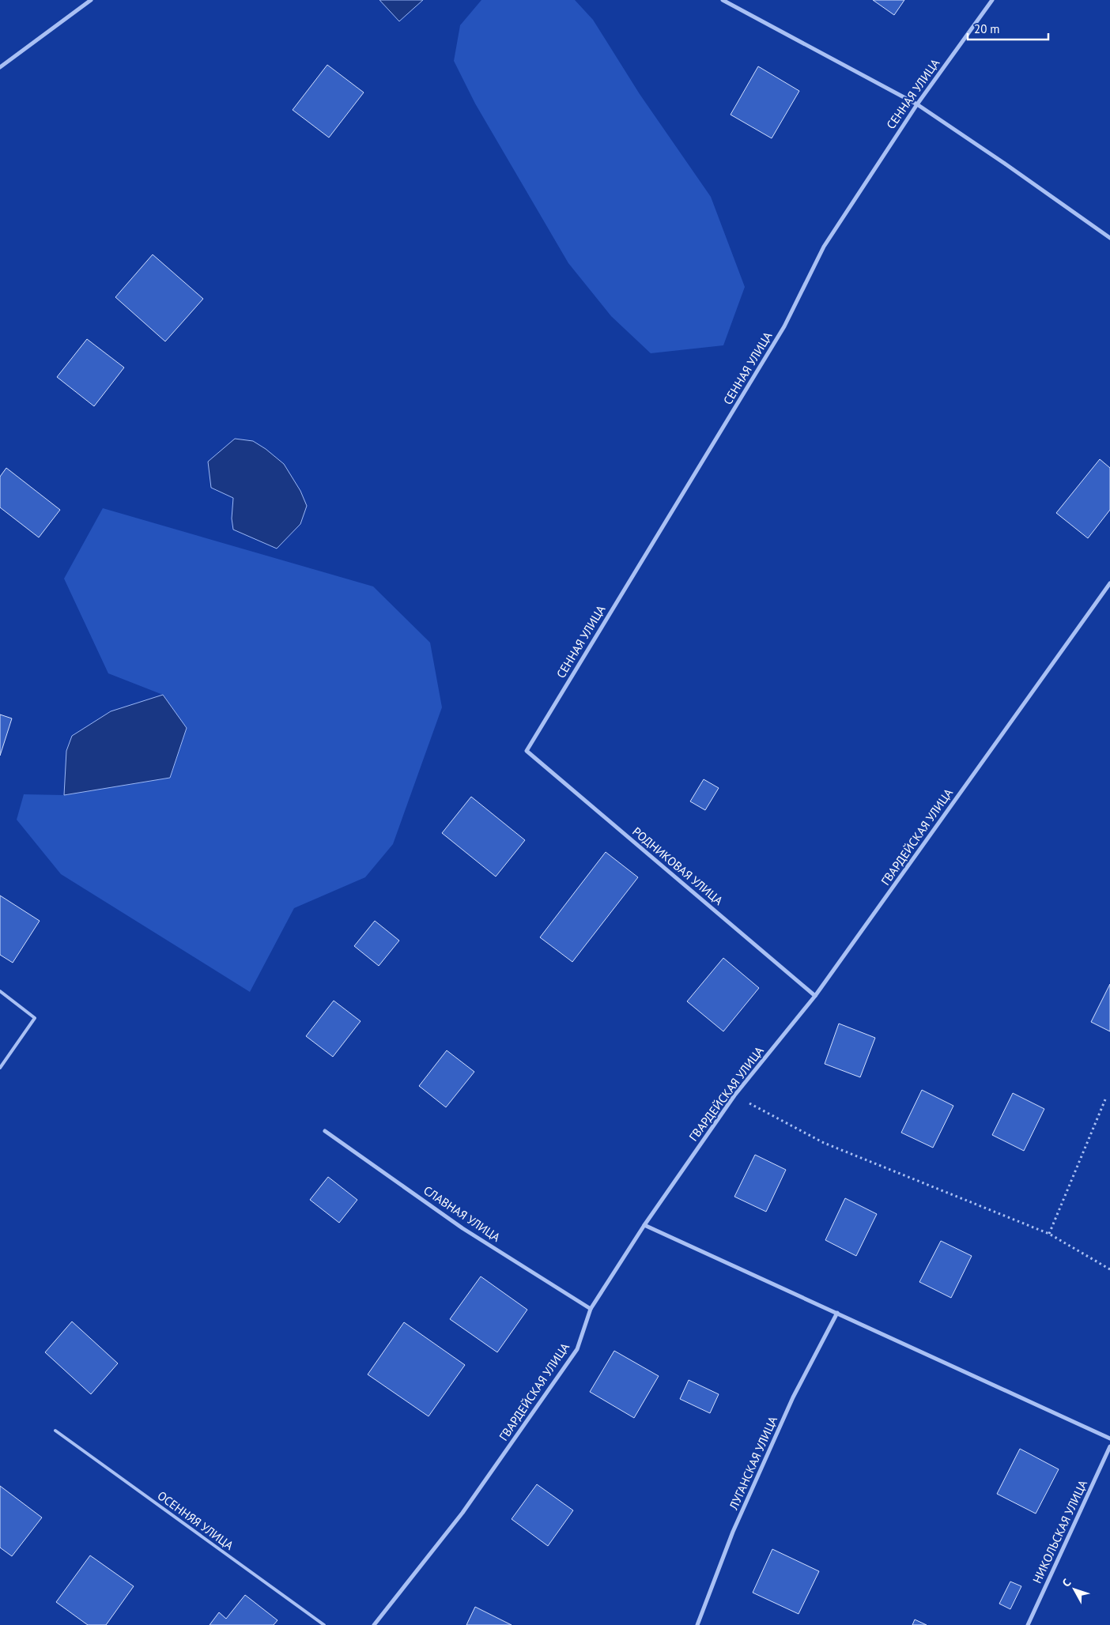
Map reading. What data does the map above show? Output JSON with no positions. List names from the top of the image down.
{
  "streets": {
    "street": [
      "СЕННАЯ УЛИЦА",
      "ГВАРДЕЙСКАЯ УЛИЦА",
      "РОДНИКОВАЯ УЛИЦА",
      "СЛАВНАЯ УЛИЦА",
      "ЛУГАНСКАЯ УЛИЦА",
      "НИКОЛЬСКАЯ УЛИЦА"
    ],
    "lane": ["ОСЕННЯЯ УЛИЦА"]
  },
  "crossings": [
    ["СЕННАЯ УЛИЦА", "РОДНИКОВАЯ УЛИЦА"],
    ["ГВАРДЕЙСКАЯ УЛИЦА", "РОДНИКОВАЯ УЛИЦА"],
    ["ГВАРДЕЙСКАЯ УЛИЦА", "СЛАВНАЯ УЛИЦА"]
  ],
  "scale_bar": "20 m",
  "north": "top left"
}
